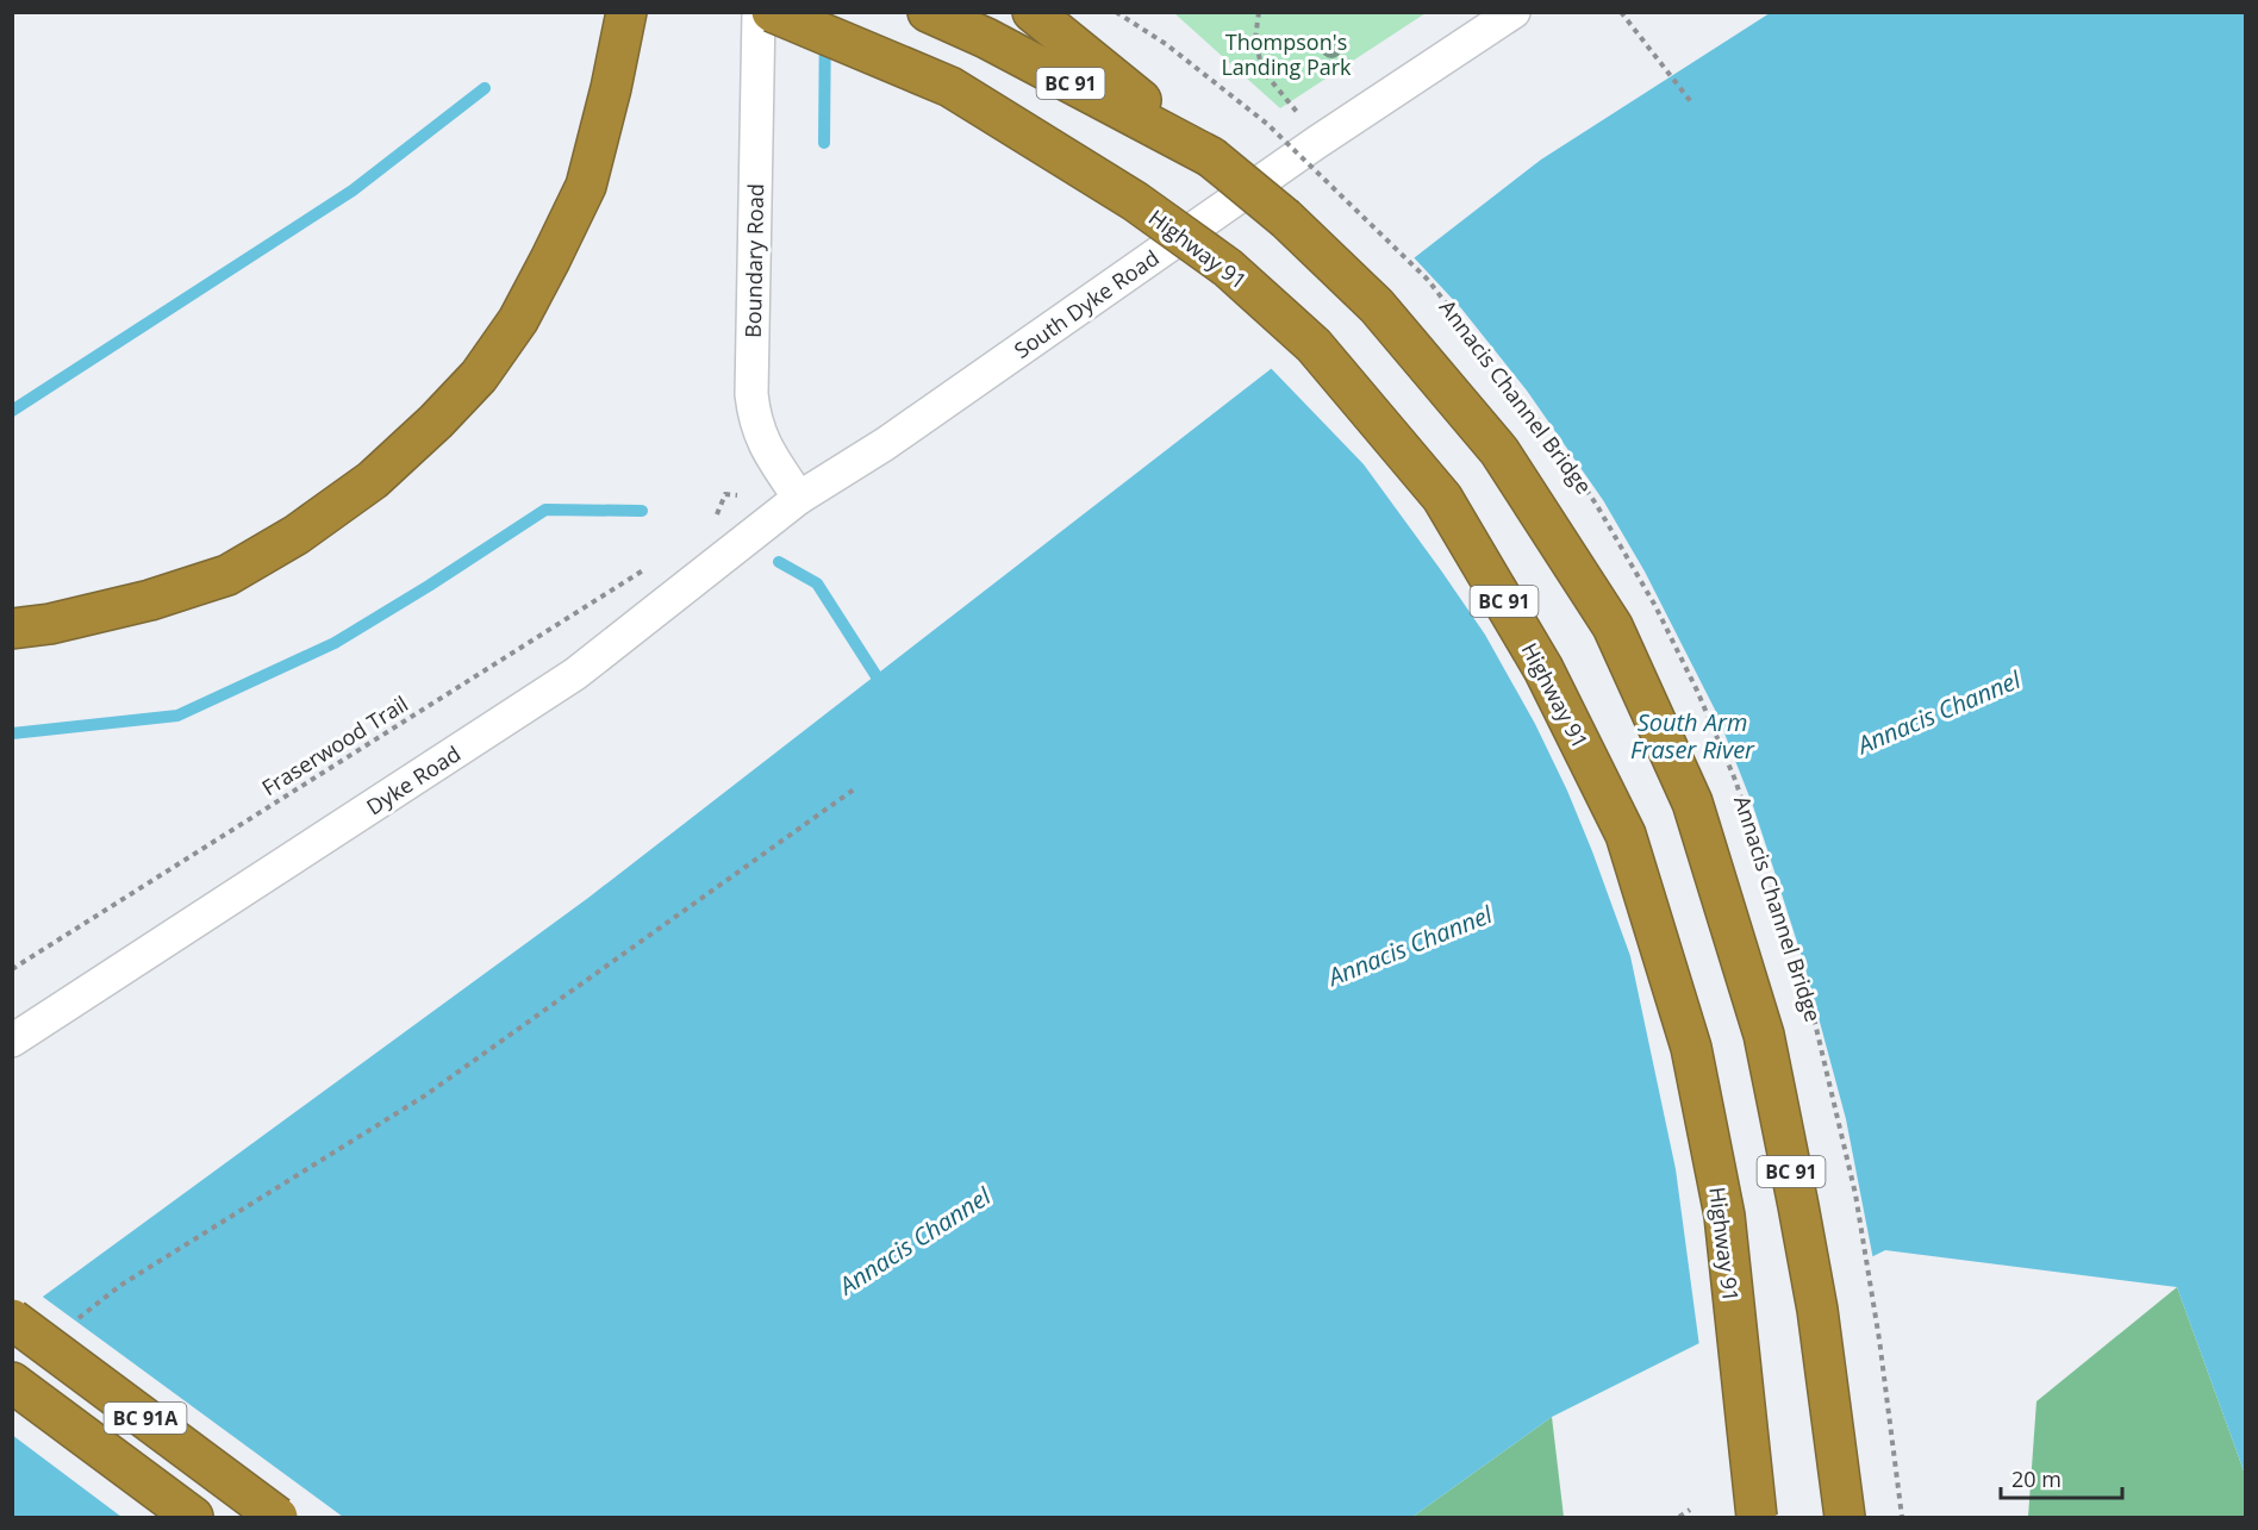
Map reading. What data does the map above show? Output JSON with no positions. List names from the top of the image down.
{
  "streets": {
    "highway": ["BC 91", "Highway 91", "BC 91A"],
    "street": ["Boundary Road", "South Dyke Road", "Dyke Road"],
    "path": ["Annacis Channel Bridge", "Fraserwood Trail"]
  },
  "crossings": [
    ["Boundary Road", "South Dyke Road"],
    ["Boundary Road", "Dyke Road"],
    ["South Dyke Road", "Dyke Road"]
  ],
  "water": ["Annacis Channel", "South Arm Fraser River"],
  "parks": ["Thompson's Landing Park"],
  "scale_bar": "20 m"
}
